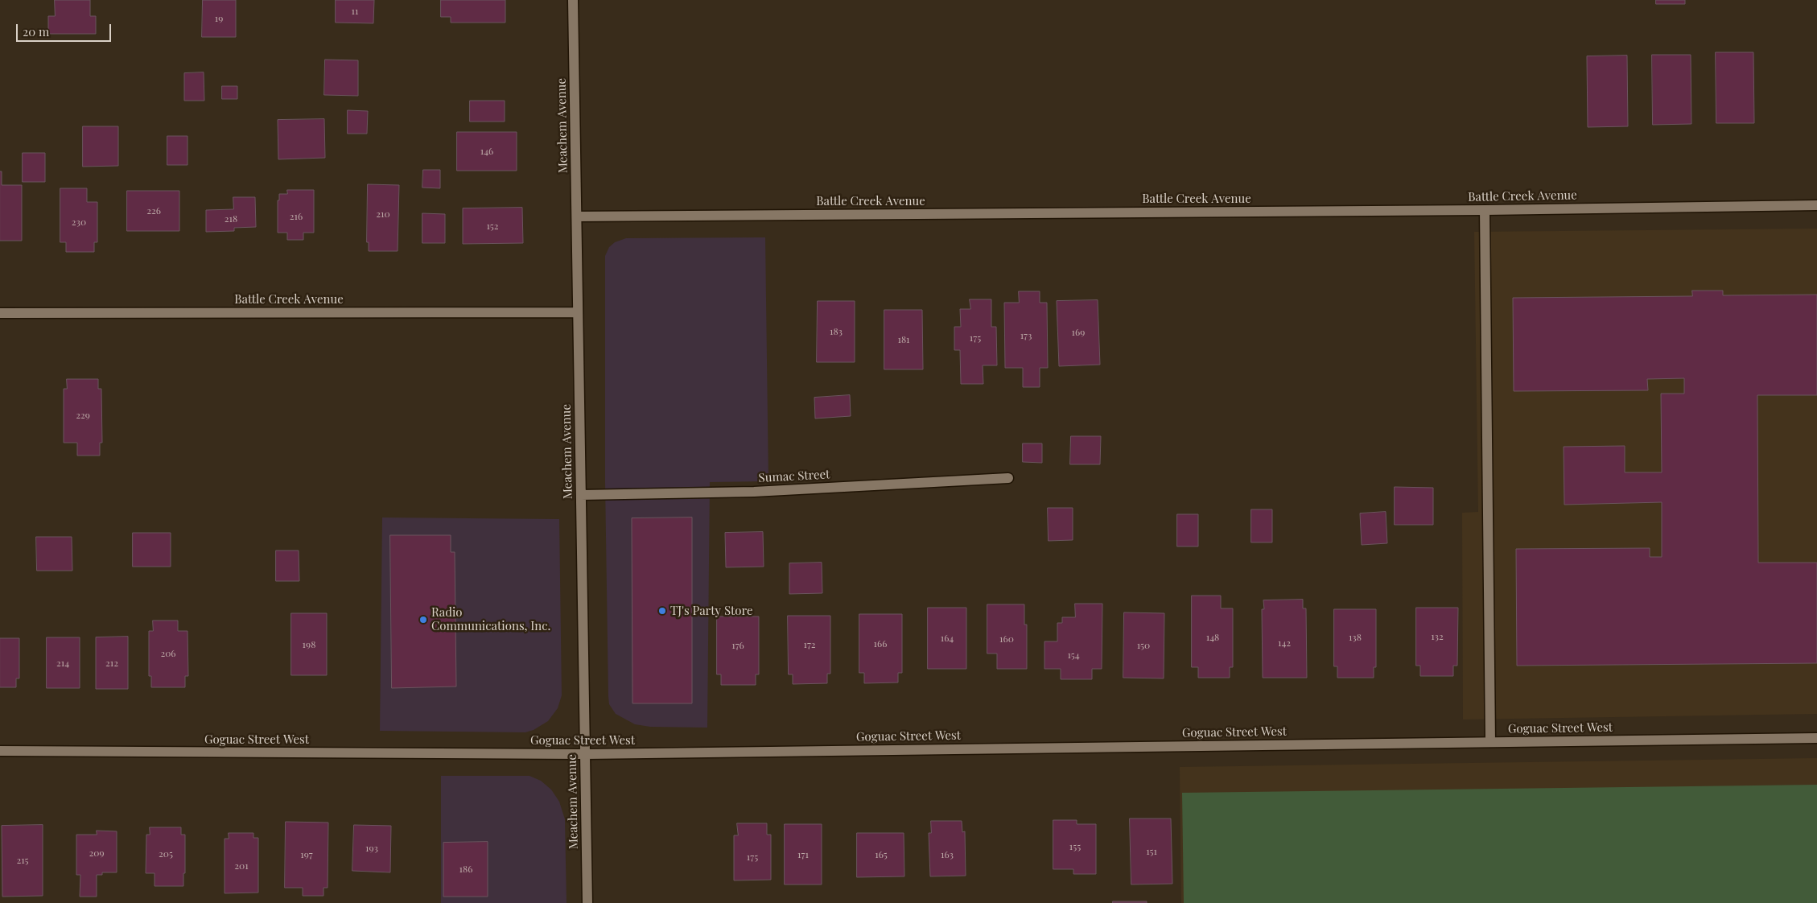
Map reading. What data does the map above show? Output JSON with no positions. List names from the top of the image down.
{
  "streets": {
    "street": [
      "Meachem Avenue",
      "Battle Creek Avenue",
      "Sumac Street",
      "Goguac Street West"
    ]
  },
  "crossings": [
    ["Meachem Avenue", "Battle Creek Avenue"],
    ["Meachem Avenue", "Sumac Street"],
    ["Meachem Avenue", "Goguac Street West"]
  ],
  "places": ["TJ's Party Store", "Radio Communications, Inc."],
  "house_numbers": [
    "11",
    "19",
    "146",
    "226",
    "210",
    "216",
    "218",
    "230",
    "152",
    "183",
    "169",
    "173",
    "175",
    "181",
    "229",
    "132",
    "148",
    "138",
    "164",
    "160",
    "142",
    "166",
    "198",
    "172",
    "176",
    "150",
    "206",
    "154",
    "214",
    "212",
    "155",
    "193",
    "151",
    "209",
    "205",
    "197",
    "171",
    "165",
    "163",
    "175",
    "215",
    "201",
    "186"
  ],
  "scale_bar": "20 m"
}
